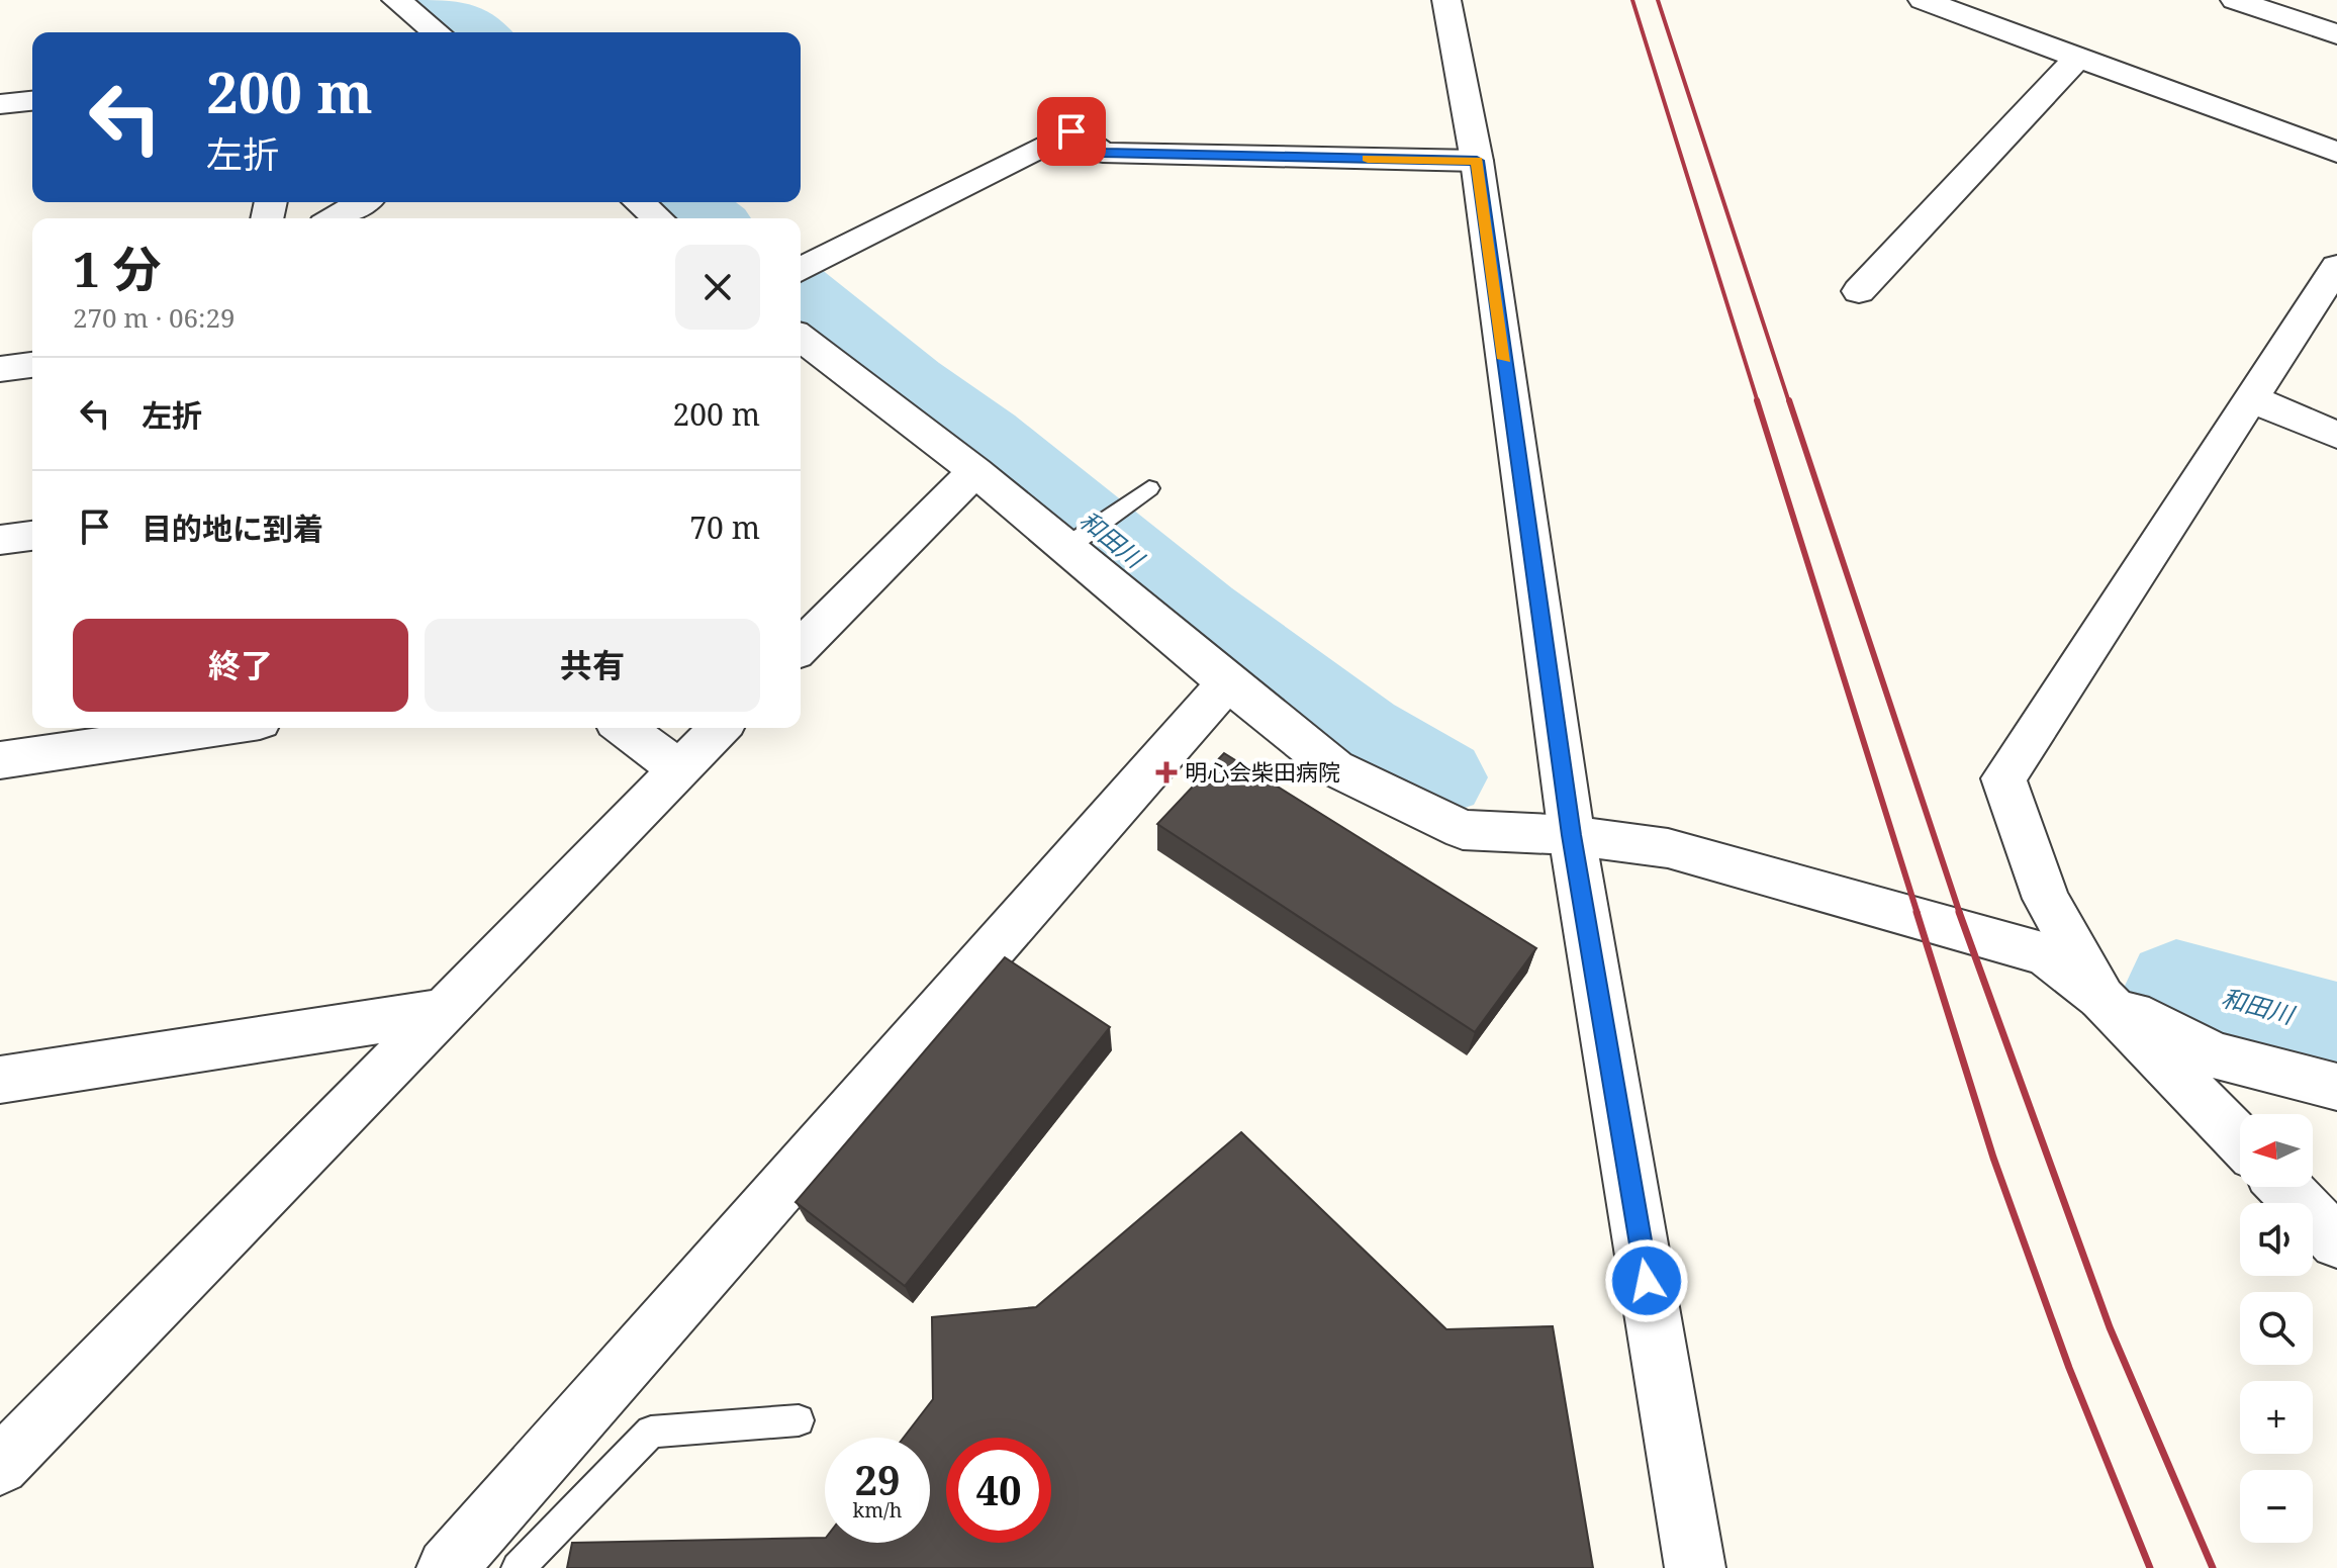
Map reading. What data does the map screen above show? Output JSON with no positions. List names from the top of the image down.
{
  "water": ["和田川"],
  "places": {
    "health": ["明心会柴田病院"]
  },
  "north": "left",
  "page": {
    "turn": ["200 m", "左折"],
    "heading": ["1 分", "270 m · 06:29"],
    "list": [
      {
        "name": "左折",
        "value": "200 m"
      },
      {
        "name": "目的地に到着",
        "value": "70 m"
      }
    ],
    "buttons": ["終了", "共有"],
    "map_buttons": ["+", "−"],
    "speed": "29 km/h",
    "limit": "40"
  }
}
